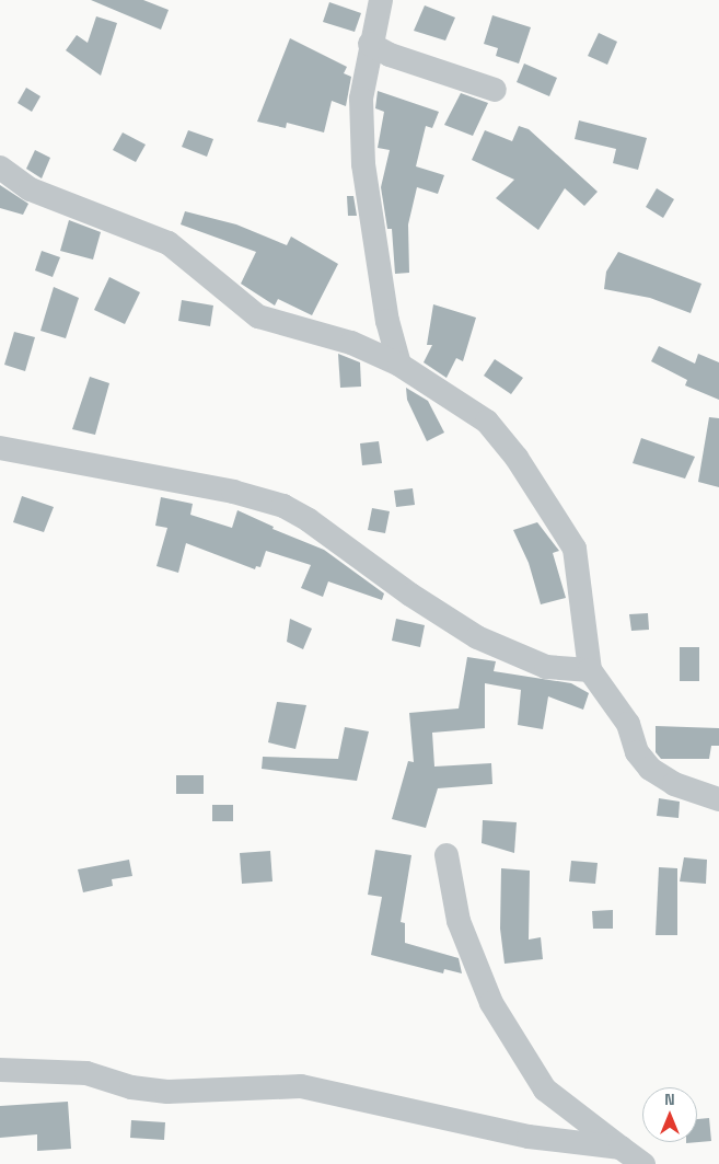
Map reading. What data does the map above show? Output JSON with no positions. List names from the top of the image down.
{
  "north": "top"
}
